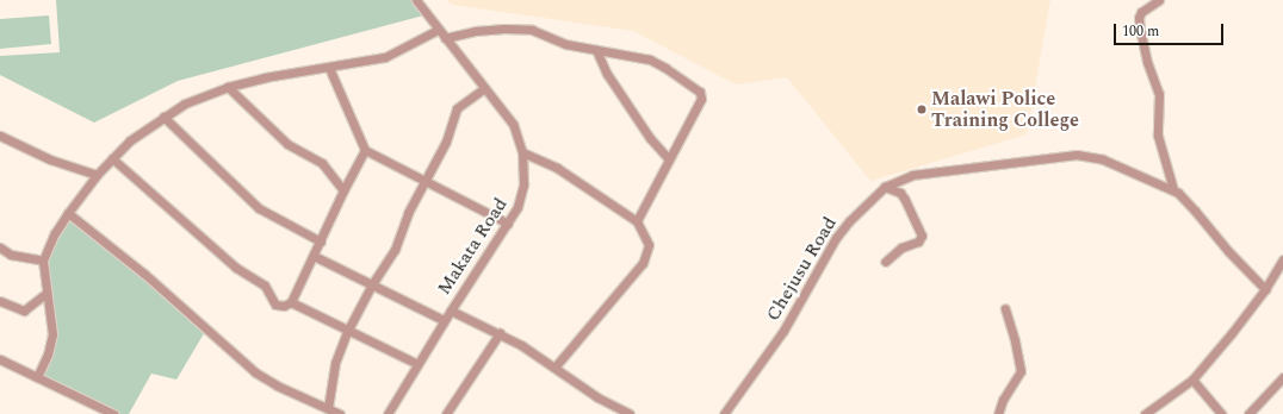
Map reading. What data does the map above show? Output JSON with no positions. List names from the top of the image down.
{
  "streets": {
    "street": ["Makata Road", "Chejusu Road"]
  },
  "places": ["Malawi Police Training College"],
  "scale_bar": "100 m"
}
